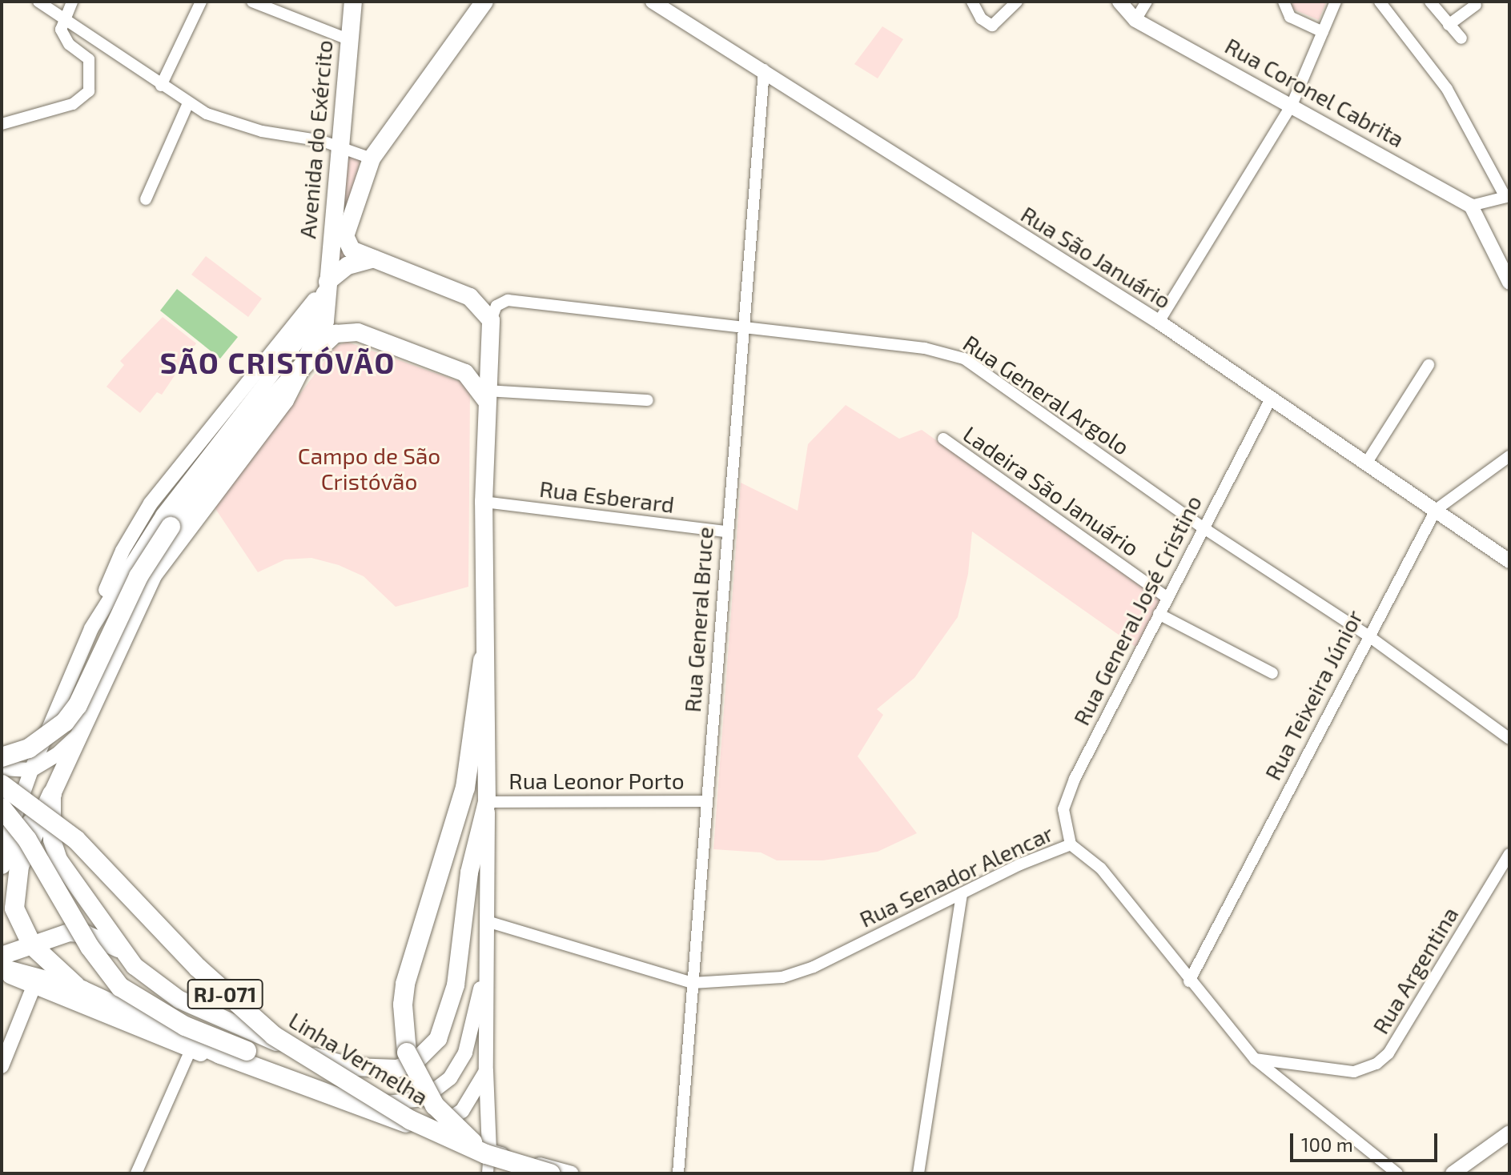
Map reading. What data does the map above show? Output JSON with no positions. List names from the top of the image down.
{
  "streets": {
    "highway": ["RJ-071", "Linha Vermelha"],
    "main road": ["Avenida do Exército"],
    "street": [
      "Rua Coronel Cabrita",
      "Rua São Januário",
      "Rua General Argolo",
      "Ladeira São Januário",
      "Rua Esberard",
      "Rua General José Cristino",
      "Rua General Bruce",
      "Rua Teixeira Júnior",
      "Rua Leonor Porto",
      "Rua Senador Alencar",
      "Rua Argentina"
    ]
  },
  "crossings": [
    ["Rua São Januário", "Rua General José Cristino"],
    ["Rua São Januário", "Rua General Bruce"],
    ["Rua São Januário", "Rua Teixeira Júnior"],
    ["Rua General Argolo", "Rua General José Cristino"],
    ["Rua General Argolo", "Rua General Bruce"],
    ["Rua General Argolo", "Rua Teixeira Júnior"],
    ["Ladeira São Januário", "Rua General José Cristino"],
    ["Rua Esberard", "Rua General Bruce"],
    ["Rua General José Cristino", "Rua Senador Alencar"],
    ["Rua General Bruce", "Rua Leonor Porto"],
    ["Rua General Bruce", "Rua Senador Alencar"],
    ["Rua Teixeira Júnior", "Rua Senador Alencar"],
    ["Rua Senador Alencar", "Rua Argentina"]
  ],
  "districts": ["SÃO CRISTÓVÃO"],
  "parks": ["Campo de São Cristóvão"],
  "scale_bar": "100 m"
}
